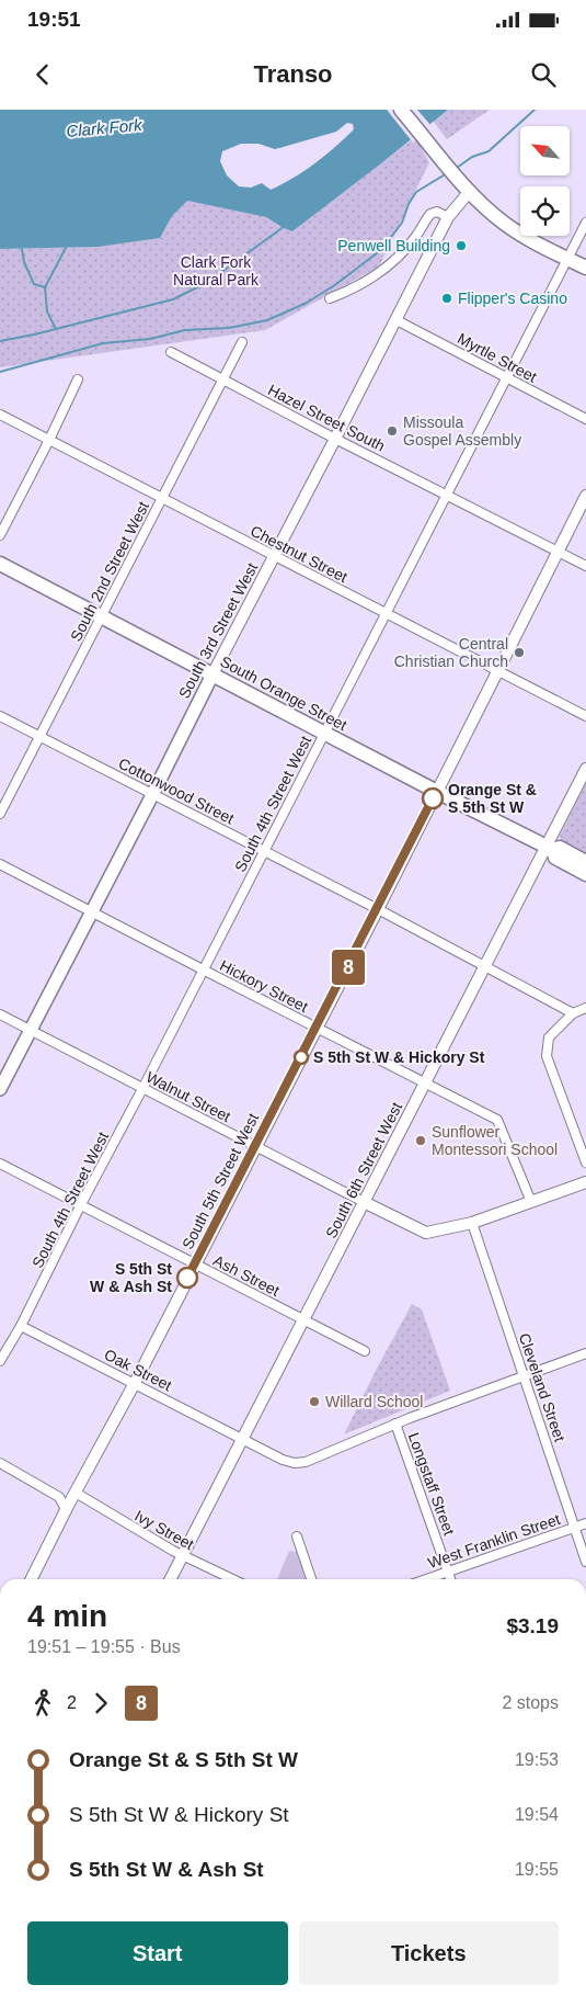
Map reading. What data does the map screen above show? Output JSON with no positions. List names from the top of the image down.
{
  "streets": {
    "main road": ["South 3rd Street West", "South Orange Street"],
    "street": [
      "Myrtle Street",
      "Hazel Street South",
      "Chestnut Street",
      "South 2nd Street West",
      "Cottonwood Street",
      "South 4th Street West",
      "Hickory Street",
      "Walnut Street",
      "South 6th Street West",
      "South 5th Street West",
      "Ash Street",
      "Oak Street",
      "Cleveland Street",
      "Longstaff Street",
      "Ivy Street",
      "West Franklin Street"
    ]
  },
  "crossings": [
    ["Myrtle Street", "South 3rd Street West"],
    ["Myrtle Street", "South 4th Street West"],
    ["Hazel Street South", "South 2nd Street West"],
    ["Hazel Street South", "South 3rd Street West"],
    ["Hazel Street South", "South 4th Street West"],
    ["Hazel Street South", "South 5th Street West"],
    ["Chestnut Street", "South 2nd Street West"],
    ["Chestnut Street", "South 3rd Street West"],
    ["Chestnut Street", "South 4th Street West"],
    ["Chestnut Street", "South 5th Street West"],
    ["South 2nd Street West", "South Orange Street"],
    ["South 2nd Street West", "Cottonwood Street"],
    ["South 3rd Street West", "South Orange Street"],
    ["South 3rd Street West", "Cottonwood Street"],
    ["South 3rd Street West", "Hickory Street"],
    ["South 3rd Street West", "Walnut Street"],
    ["South Orange Street", "South 4th Street West"],
    ["South Orange Street", "South 6th Street West"],
    ["South Orange Street", "South 5th Street West"],
    ["Cottonwood Street", "South 4th Street West"],
    ["Cottonwood Street", "South 6th Street West"],
    ["Cottonwood Street", "South 5th Street West"],
    ["South 4th Street West", "Hickory Street"],
    ["South 4th Street West", "Walnut Street"],
    ["South 4th Street West", "Ash Street"],
    ["South 4th Street West", "Oak Street"],
    ["Hickory Street", "South 6th Street West"],
    ["Hickory Street", "South 5th Street West"],
    ["Walnut Street", "South 6th Street West"],
    ["Walnut Street", "South 5th Street West"],
    ["South 6th Street West", "Ash Street"],
    ["South 6th Street West", "Oak Street"],
    ["South 6th Street West", "Ivy Street"],
    ["South 5th Street West", "Ash Street"],
    ["South 5th Street West", "Oak Street"],
    ["South 5th Street West", "Ivy Street"],
    ["Oak Street", "Longstaff Street"],
    ["Cleveland Street", "West Franklin Street"],
    ["Longstaff Street", "West Franklin Street"]
  ],
  "water": ["Clark Fork"],
  "parks": ["Clark Fork Natural Park"],
  "places": [
    "Penwell Building",
    "Flipper's Casino",
    "Missoula Gospel Assembly",
    "Central Christian Church",
    "Orange St & S 5th St W",
    "S 5th St W & Hickory St",
    "Sunflower Montessori School",
    "S 5th St W & Ash St",
    "Willard School"
  ],
  "lines": ["bus line 8"],
  "north": "top left",
  "page": {
    "status": "19:51",
    "header": "Transo",
    "on_map": "8",
    "heading": ["4 min", "19:51 – 19:55 · Bus", "$3.19"],
    "legs": ["2", "8", "2 stops"],
    "list": [
      {
        "name": "Orange St & S 5th St W",
        "value": "19:53"
      },
      {
        "name": "S 5th St W & Hickory St",
        "value": "19:54"
      },
      {
        "name": "S 5th St W & Ash St",
        "value": "19:55"
      }
    ],
    "buttons": ["Start", "Tickets"]
  }
}
